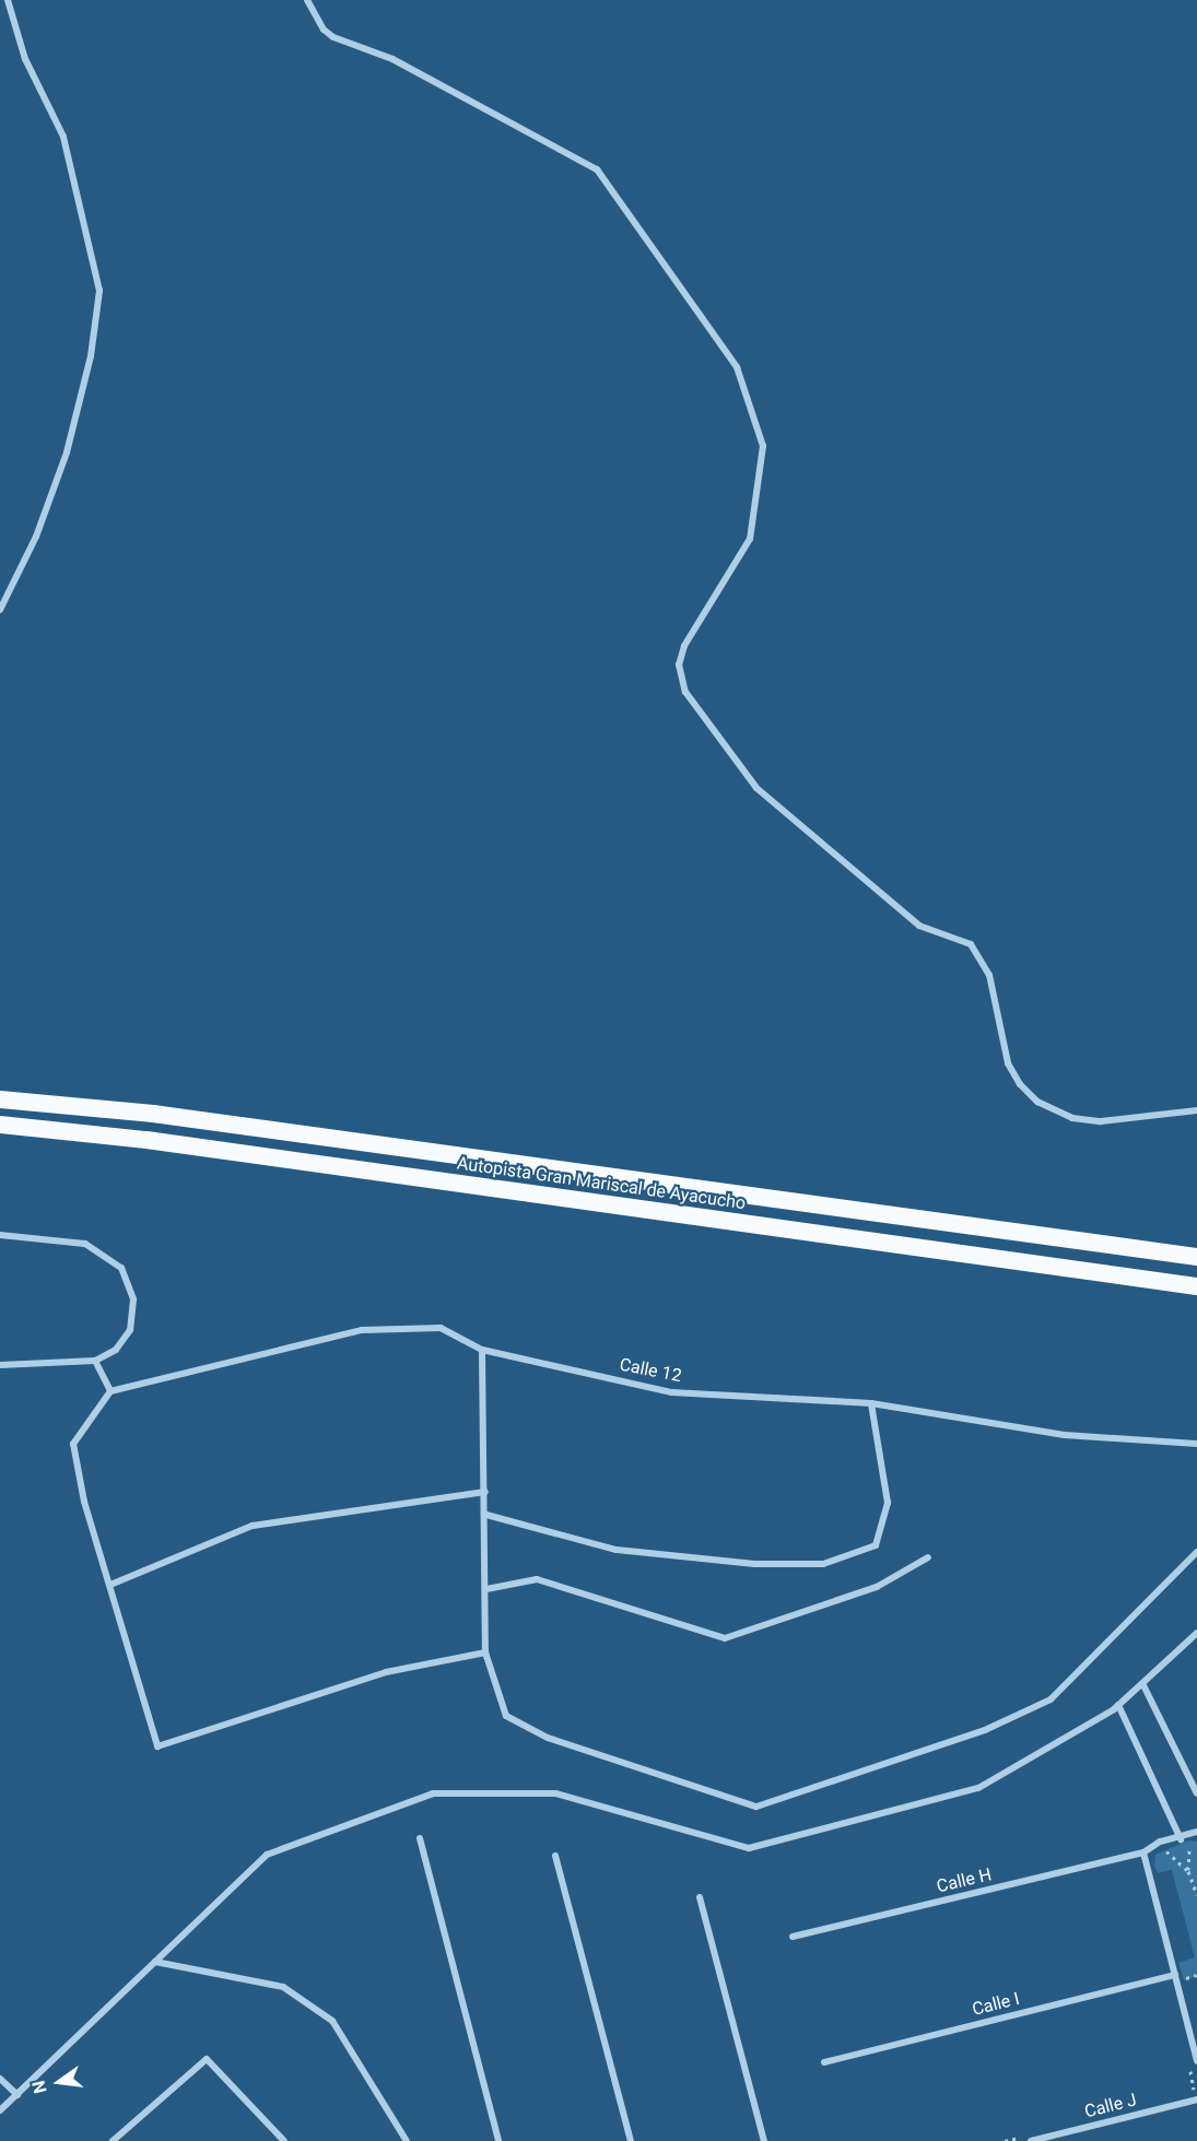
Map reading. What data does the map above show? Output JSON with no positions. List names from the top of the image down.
{
  "streets": {
    "highway": ["Autopista Gran Mariscal de Ayacucho"],
    "street": [
      "Calle 12",
      "Calle H",
      "Calle I",
      "Calle J"
    ]
  },
  "north": "left"
}
